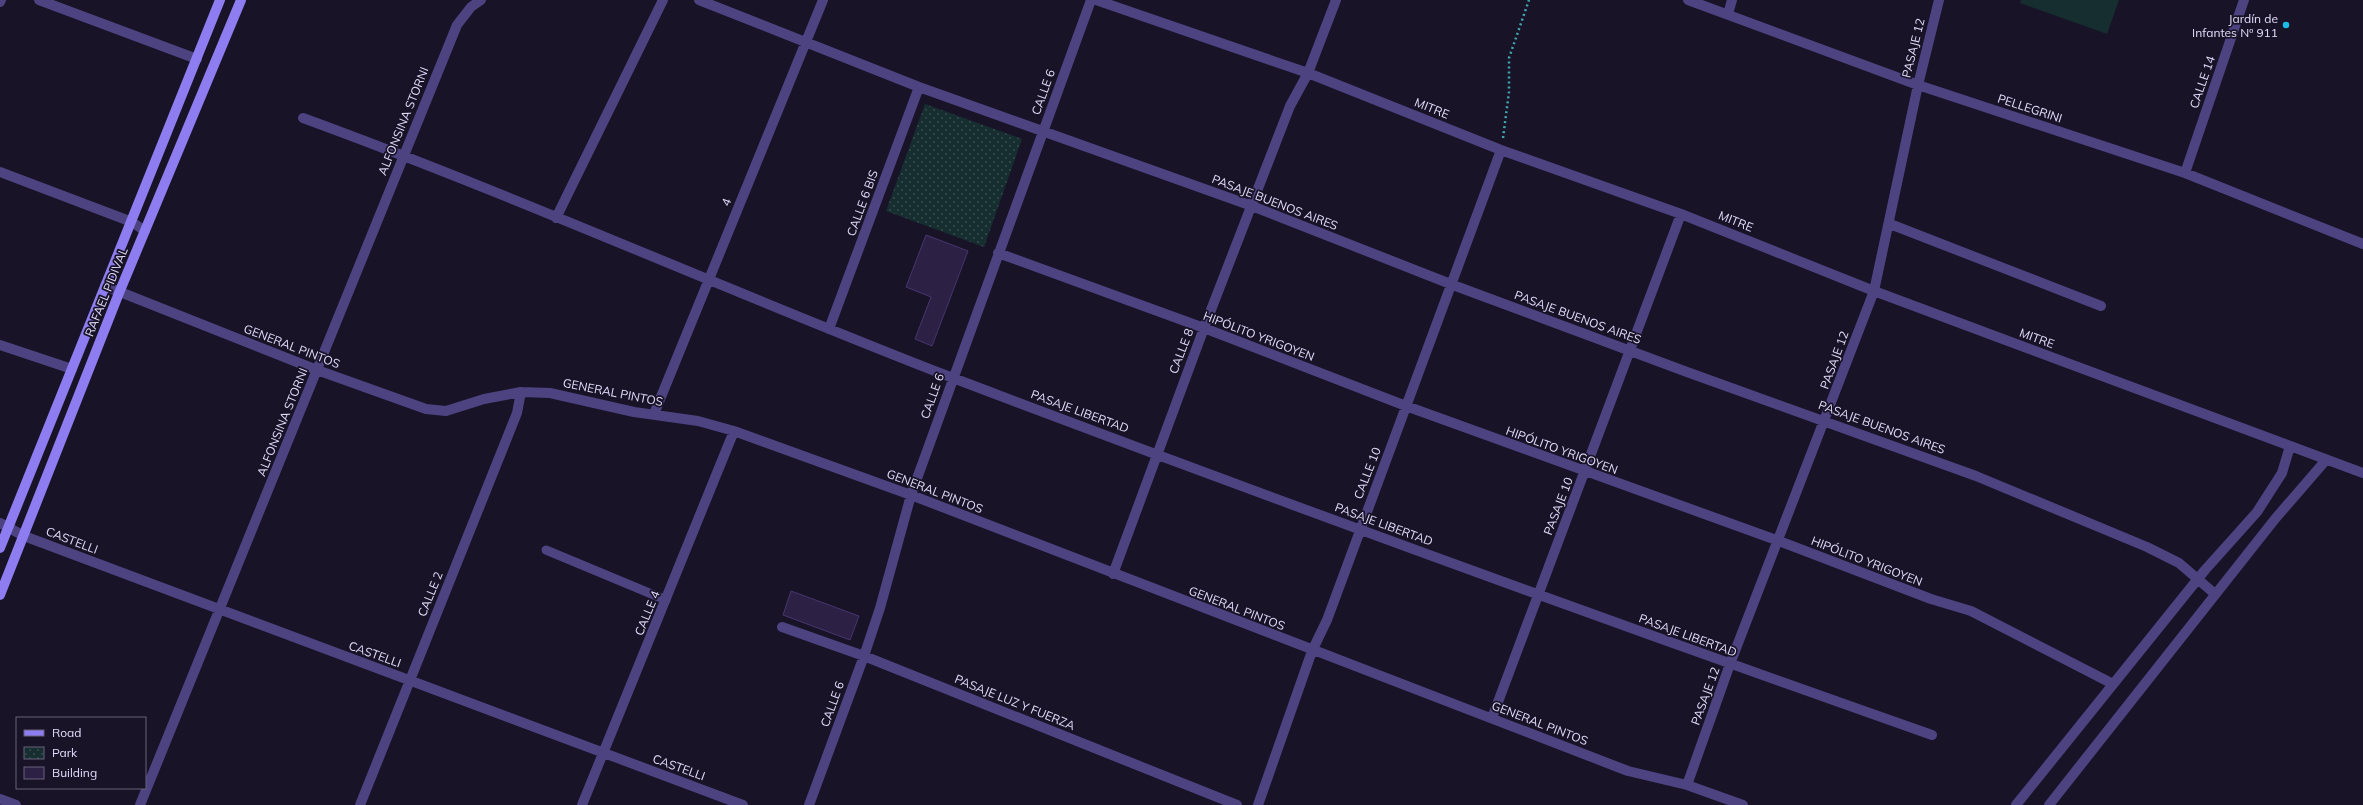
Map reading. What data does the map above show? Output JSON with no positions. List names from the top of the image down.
{
  "streets": {
    "street": [
      "PASAJE 12",
      "CALLE 14",
      "CALLE 6",
      "MITRE",
      "PELLEGRINI",
      "ALFONSINA STORNI",
      "4",
      "PASAJE BUENOS AIRES",
      "CALLE 6 BIS",
      "RAFAEL PIDIVAL",
      "HIPÓLITO YRIGOYEN",
      "GENERAL PINTOS",
      "CALLE 8",
      "PASAJE LIBERTAD",
      "CALLE 10",
      "PASAJE 10",
      "CASTELLI",
      "CALLE 2",
      "CALLE 4",
      "PASAJE LUZ Y FUERZA"
    ]
  },
  "crossings": [
    ["PASAJE 12", "MITRE"],
    ["PASAJE 12", "PELLEGRINI"],
    ["PASAJE 12", "PASAJE BUENOS AIRES"],
    ["PASAJE 12", "HIPÓLITO YRIGOYEN"],
    ["PASAJE 12", "GENERAL PINTOS"],
    ["PASAJE 12", "PASAJE LIBERTAD"],
    ["CALLE 14", "PELLEGRINI"],
    ["CALLE 6", "PASAJE BUENOS AIRES"],
    ["CALLE 6", "HIPÓLITO YRIGOYEN"],
    ["CALLE 6", "GENERAL PINTOS"],
    ["CALLE 6", "PASAJE LIBERTAD"],
    ["CALLE 6", "PASAJE LUZ Y FUERZA"],
    ["MITRE", "CALLE 8"],
    ["MITRE", "CALLE 10"],
    ["MITRE", "PASAJE 10"],
    ["ALFONSINA STORNI", "GENERAL PINTOS"],
    ["ALFONSINA STORNI", "PASAJE LIBERTAD"],
    ["ALFONSINA STORNI", "CASTELLI"],
    ["4", "PASAJE BUENOS AIRES"],
    ["4", "GENERAL PINTOS"],
    ["4", "PASAJE LIBERTAD"],
    ["PASAJE BUENOS AIRES", "CALLE 6 BIS"],
    ["PASAJE BUENOS AIRES", "CALLE 8"],
    ["PASAJE BUENOS AIRES", "CALLE 10"],
    ["PASAJE BUENOS AIRES", "PASAJE 10"],
    ["CALLE 6 BIS", "PASAJE LIBERTAD"],
    ["RAFAEL PIDIVAL", "GENERAL PINTOS"],
    ["RAFAEL PIDIVAL", "CASTELLI"],
    ["HIPÓLITO YRIGOYEN", "CALLE 8"],
    ["HIPÓLITO YRIGOYEN", "CALLE 10"],
    ["HIPÓLITO YRIGOYEN", "PASAJE 10"],
    ["GENERAL PINTOS", "CALLE 8"],
    ["GENERAL PINTOS", "CALLE 10"],
    ["GENERAL PINTOS", "PASAJE 10"],
    ["GENERAL PINTOS", "CALLE 2"],
    ["GENERAL PINTOS", "CALLE 4"],
    ["CALLE 8", "PASAJE LIBERTAD"],
    ["PASAJE LIBERTAD", "CALLE 10"],
    ["PASAJE LIBERTAD", "PASAJE 10"],
    ["CASTELLI", "CALLE 2"],
    ["CASTELLI", "CALLE 4"]
  ],
  "places": ["Jardín de Infantes Nº 911"],
  "legend": ["Road", "Park", "Building"]
}
